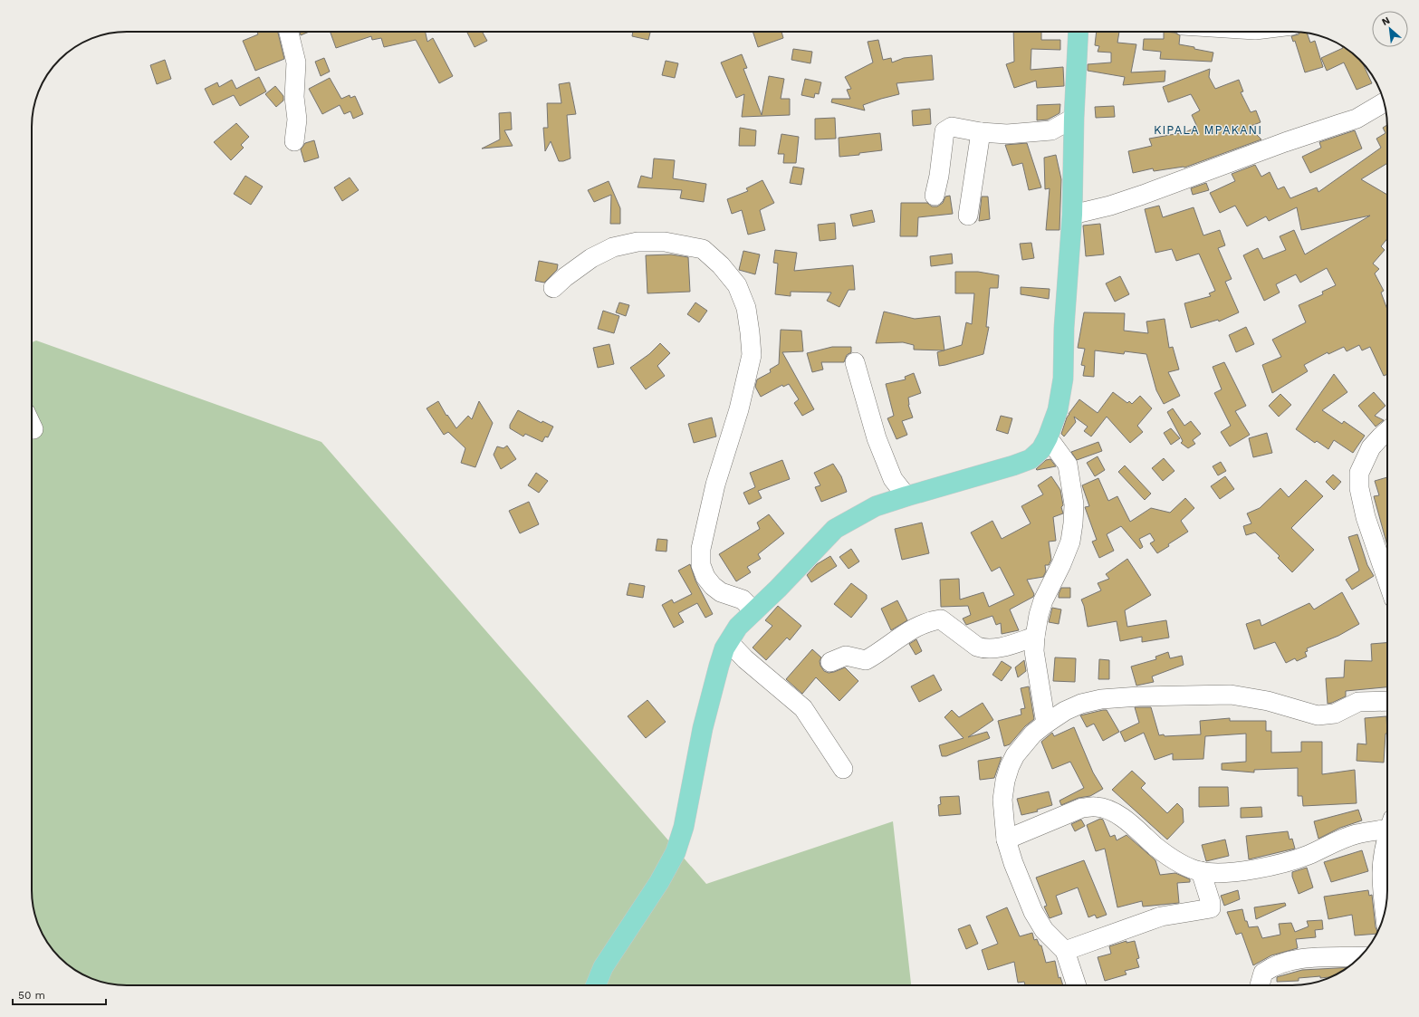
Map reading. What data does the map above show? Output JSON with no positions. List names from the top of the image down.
{
  "districts": ["KIPALA MPAKANI"],
  "scale_bar": "50 m",
  "north": "top left"
}
